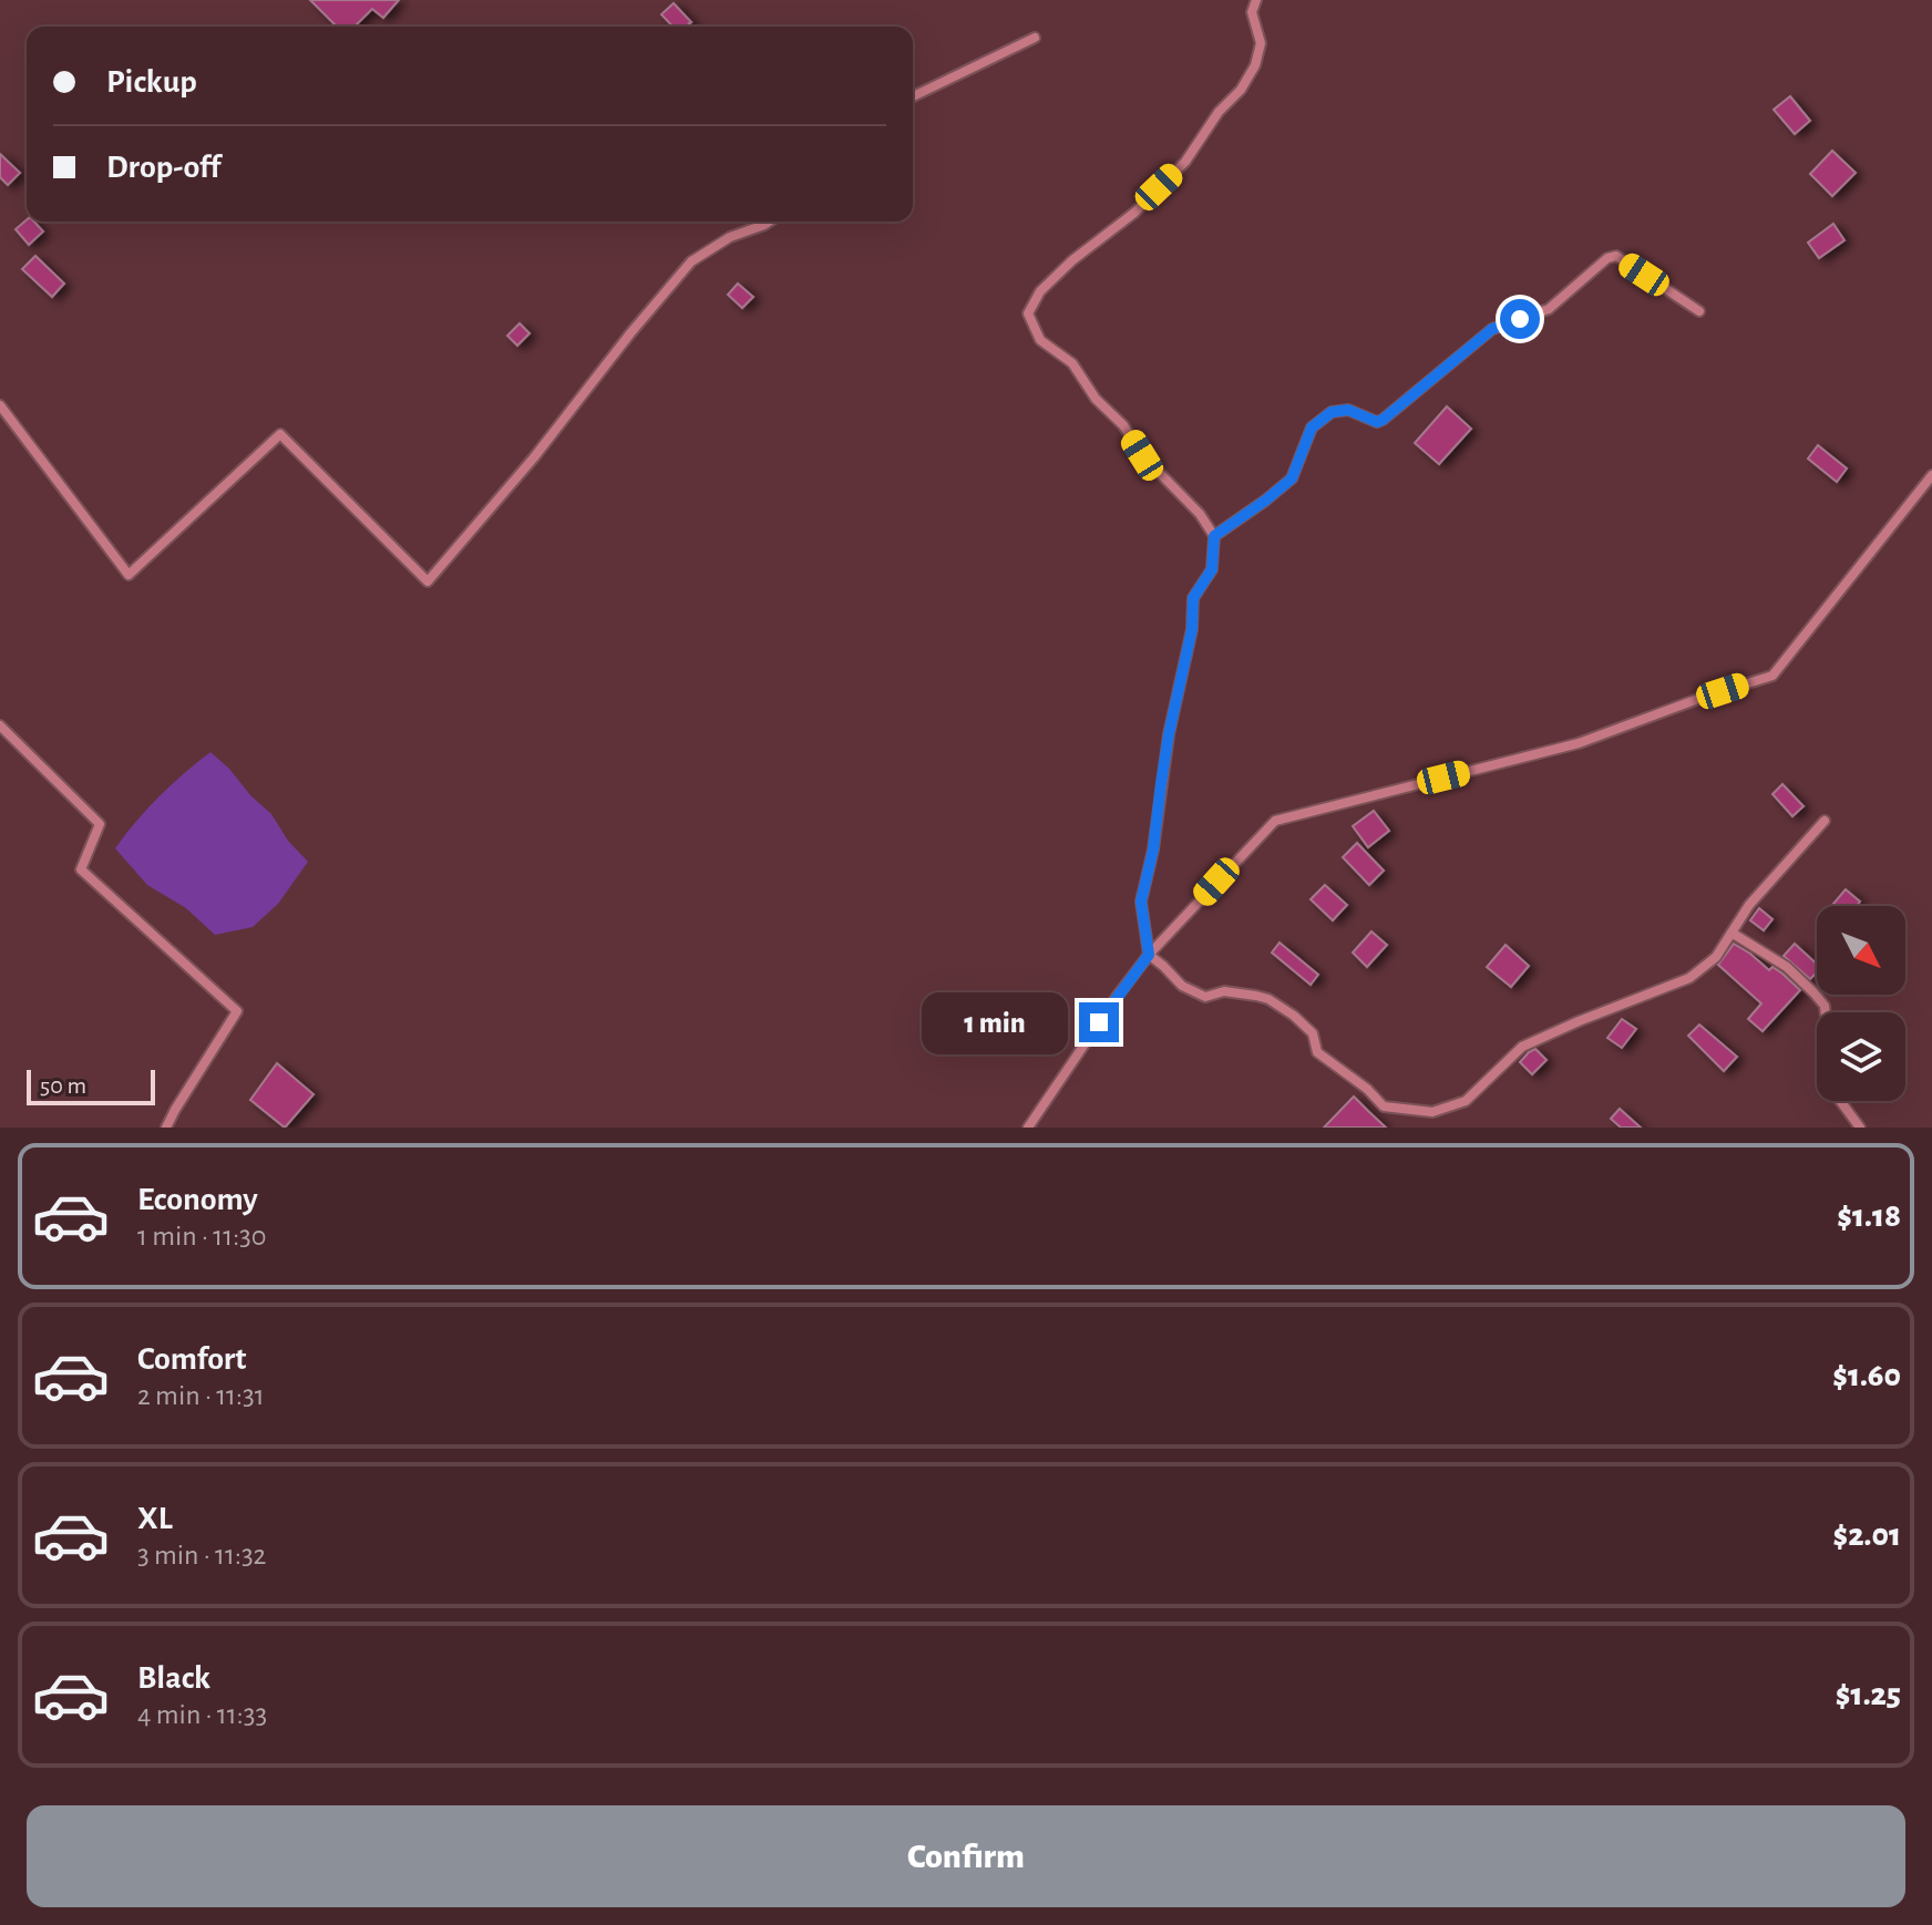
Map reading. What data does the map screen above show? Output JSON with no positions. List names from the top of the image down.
{
  "scale_bar": "50 m",
  "north": "bottom right",
  "page": {
    "banner": ["Pickup", "Drop-off"],
    "bubble": "1 min",
    "scale": "50 m",
    "list": [
      {
        "name": "Economy",
        "note": "1 min · 11:30",
        "value": "$1.18"
      },
      {
        "name": "Comfort",
        "note": "2 min · 11:31",
        "value": "$1.60"
      },
      {
        "name": "XL",
        "note": "3 min · 11:32",
        "value": "$2.01"
      },
      {
        "name": "Black",
        "note": "4 min · 11:33",
        "value": "$1.25"
      }
    ],
    "buttons": "Confirm"
  }
}
